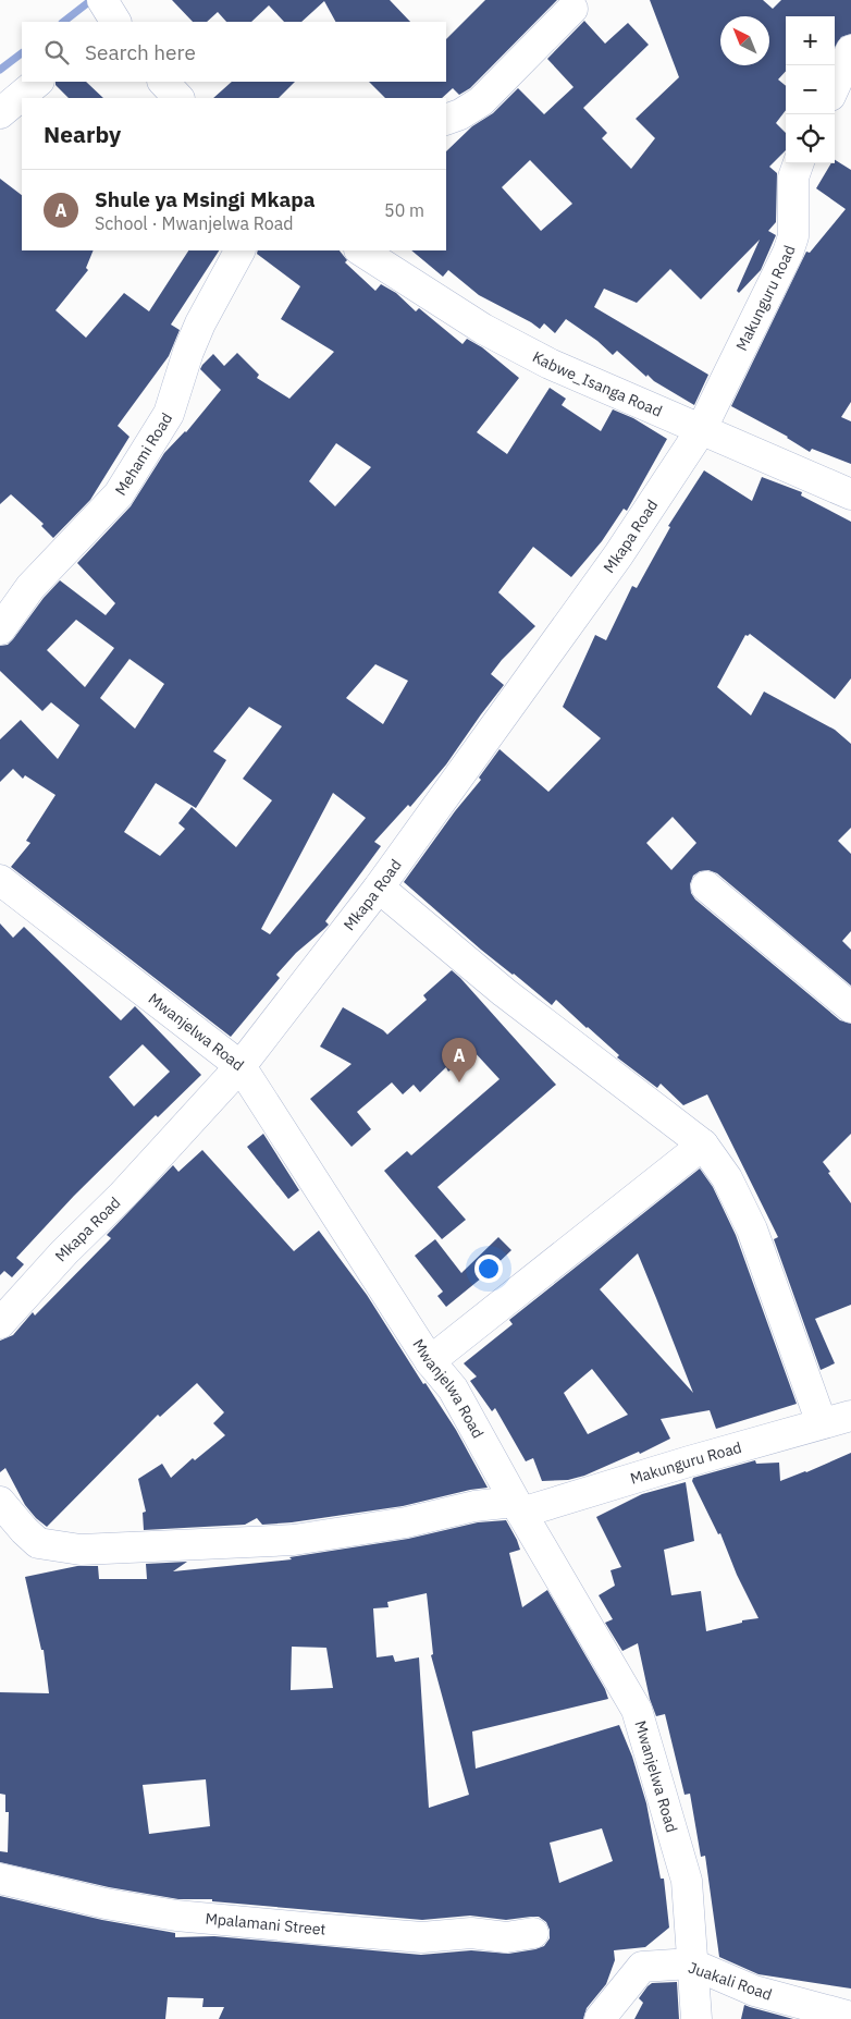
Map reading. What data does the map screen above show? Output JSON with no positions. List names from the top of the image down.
{
  "streets": {
    "street": [
      "Makunguru Road",
      "Kabwe_Isanga Road",
      "Mehami Road",
      "Mkapa Road",
      "Mwanjelwa Road",
      "Mpalamani Street",
      "Juakali Road"
    ]
  },
  "crossings": [
    ["Makunguru Road", "Kabwe_Isanga Road"],
    ["Makunguru Road", "Mkapa Road"],
    ["Makunguru Road", "Mwanjelwa Road"],
    ["Kabwe_Isanga Road", "Mkapa Road"],
    ["Mkapa Road", "Mwanjelwa Road"],
    ["Mwanjelwa Road", "Juakali Road"]
  ],
  "north": "top left",
  "page": {
    "map_buttons": ["+", "−"],
    "search": "Search here",
    "heading": "Nearby",
    "list": [
      {
        "mark": "A",
        "name": "Shule ya Msingi Mkapa",
        "note": "School · Mwanjelwa Road",
        "value": "50 m"
      }
    ],
    "pins": "A"
  }
}
